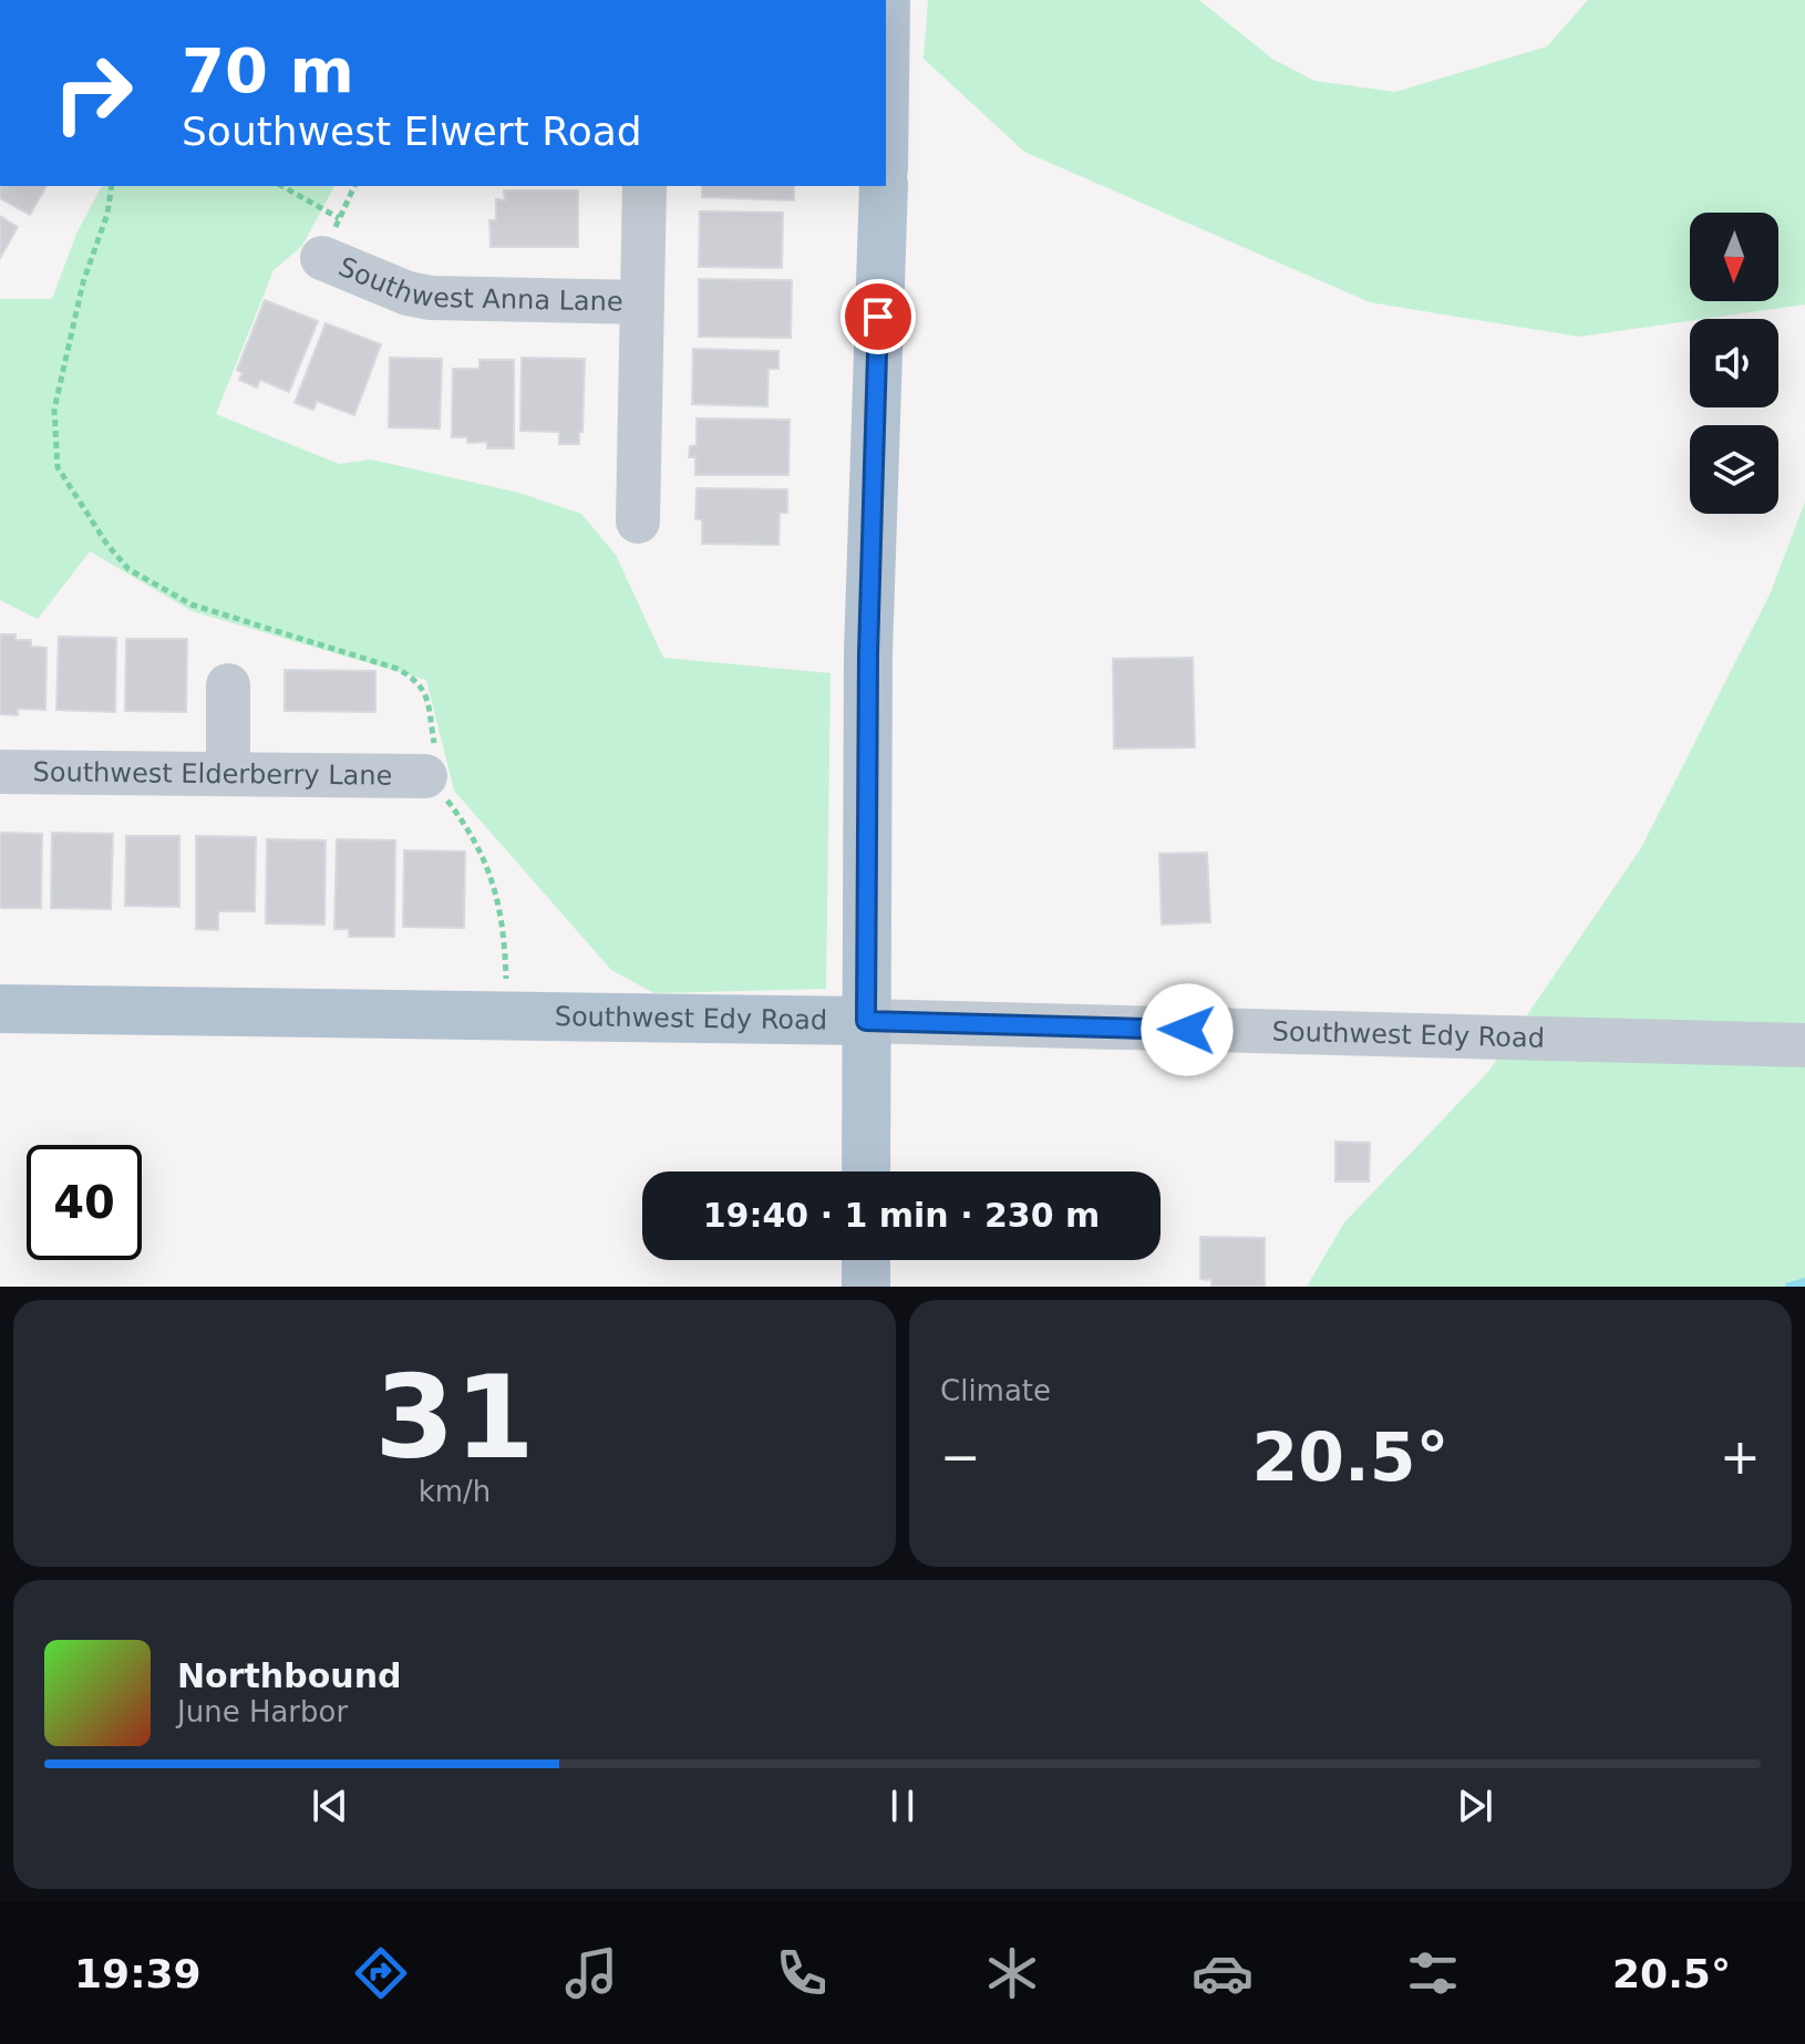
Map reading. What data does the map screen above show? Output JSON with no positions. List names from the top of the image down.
{
  "streets": {
    "main road": ["Southwest Edy Road"],
    "street": ["Southwest Anna Lane", "Southwest Elderberry Lane"]
  },
  "north": "bottom",
  "page": {
    "turn": ["70 m", "Southwest Elwert Road"],
    "limit": "40",
    "trip": "19:40 · 1 min · 230 m",
    "tile": [
      ["31", "km/h"],
      "Climate"
    ],
    "heat": ["−", "20.5°", "+"],
    "song": ["Northbound", "June Harbor"],
    "tabs": ["19:39", "20.5°"]
  }
}
